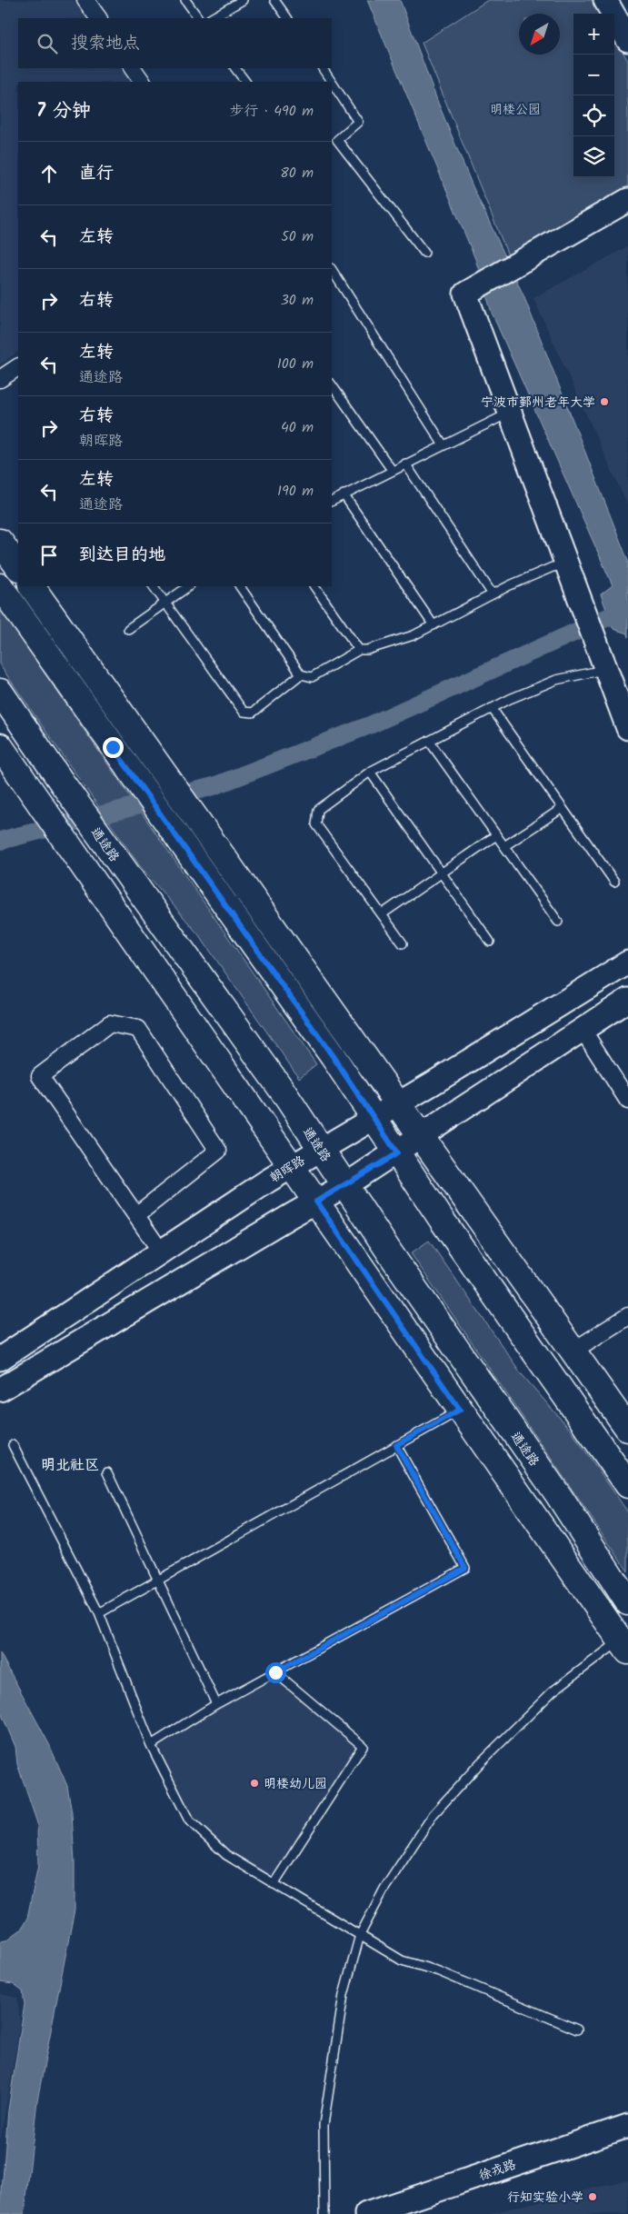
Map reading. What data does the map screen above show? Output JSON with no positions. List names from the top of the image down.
{
  "streets": {
    "main road": ["通途路", "朝晖路", "徐戎路"]
  },
  "crossings": [
    ["通途路", "朝晖路"]
  ],
  "districts": ["明北社区"],
  "parks": ["明楼公园"],
  "places": ["宁波市鄞州老年大学", "明楼幼儿园", "行知实验小学"],
  "north": "bottom left",
  "page": {
    "map_buttons": ["+", "−"],
    "search": "搜索地点",
    "heading": ["7 分钟", "步行 · 490 m"],
    "list": [
      ["直行", "80 m"],
      ["左转", "50 m"],
      ["右转", "30 m"],
      ["左转", "通途路", "100 m"],
      ["右转", "朝晖路", "40 m"],
      ["左转", "通途路", "190 m"],
      "到达目的地"
    ]
  }
}
